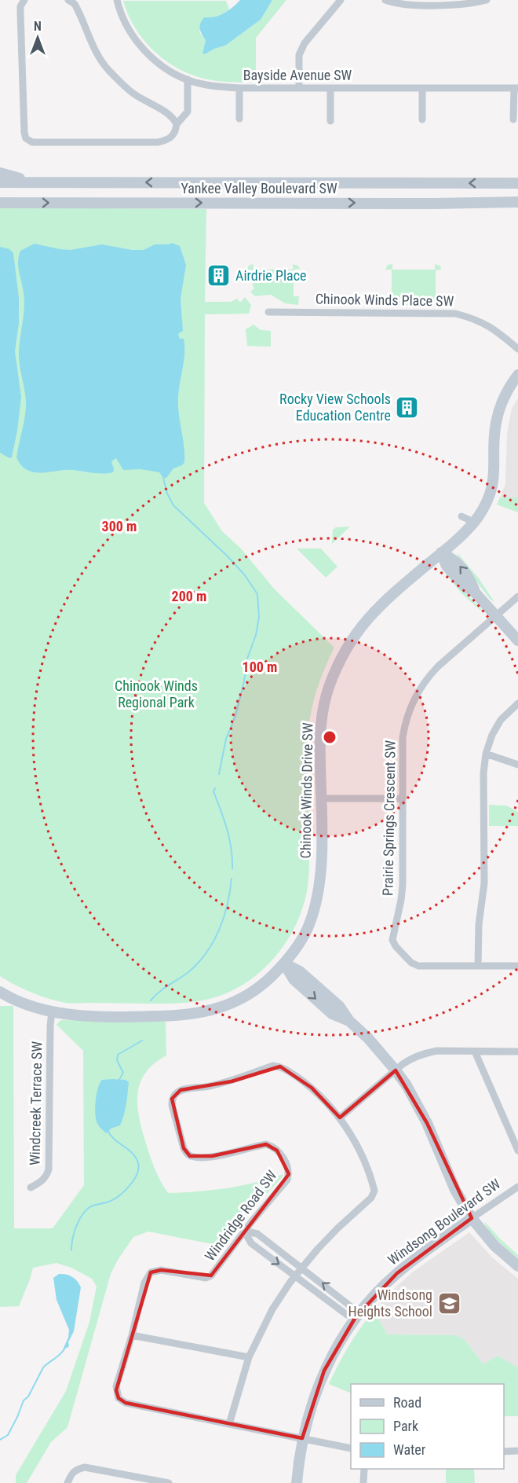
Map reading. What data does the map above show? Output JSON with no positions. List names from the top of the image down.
{
  "streets": {
    "street": [
      "Bayside Avenue SW",
      "Yankee Valley Boulevard SW",
      "Chinook Winds Place SW",
      "Chinook Winds Drive SW",
      "Prairie Springs Crescent SW",
      "Windcreek Terrace SW",
      "Windridge Road SW",
      "Windsong Boulevard SW"
    ]
  },
  "crossings": [
    ["Chinook Winds Drive SW", "Windcreek Terrace SW"],
    ["Windridge Road SW", "Windsong Boulevard SW"]
  ],
  "parks": ["Chinook Winds Regional Park"],
  "places": {
    "building": ["Airdrie Place", "Rocky View Schools Education Centre"],
    "school or university": ["Windsong Heights School"]
  },
  "legend": ["Road", "Park", "Water"],
  "north": "top",
  "rings": ["300 m", "200 m", "100 m"]
}
